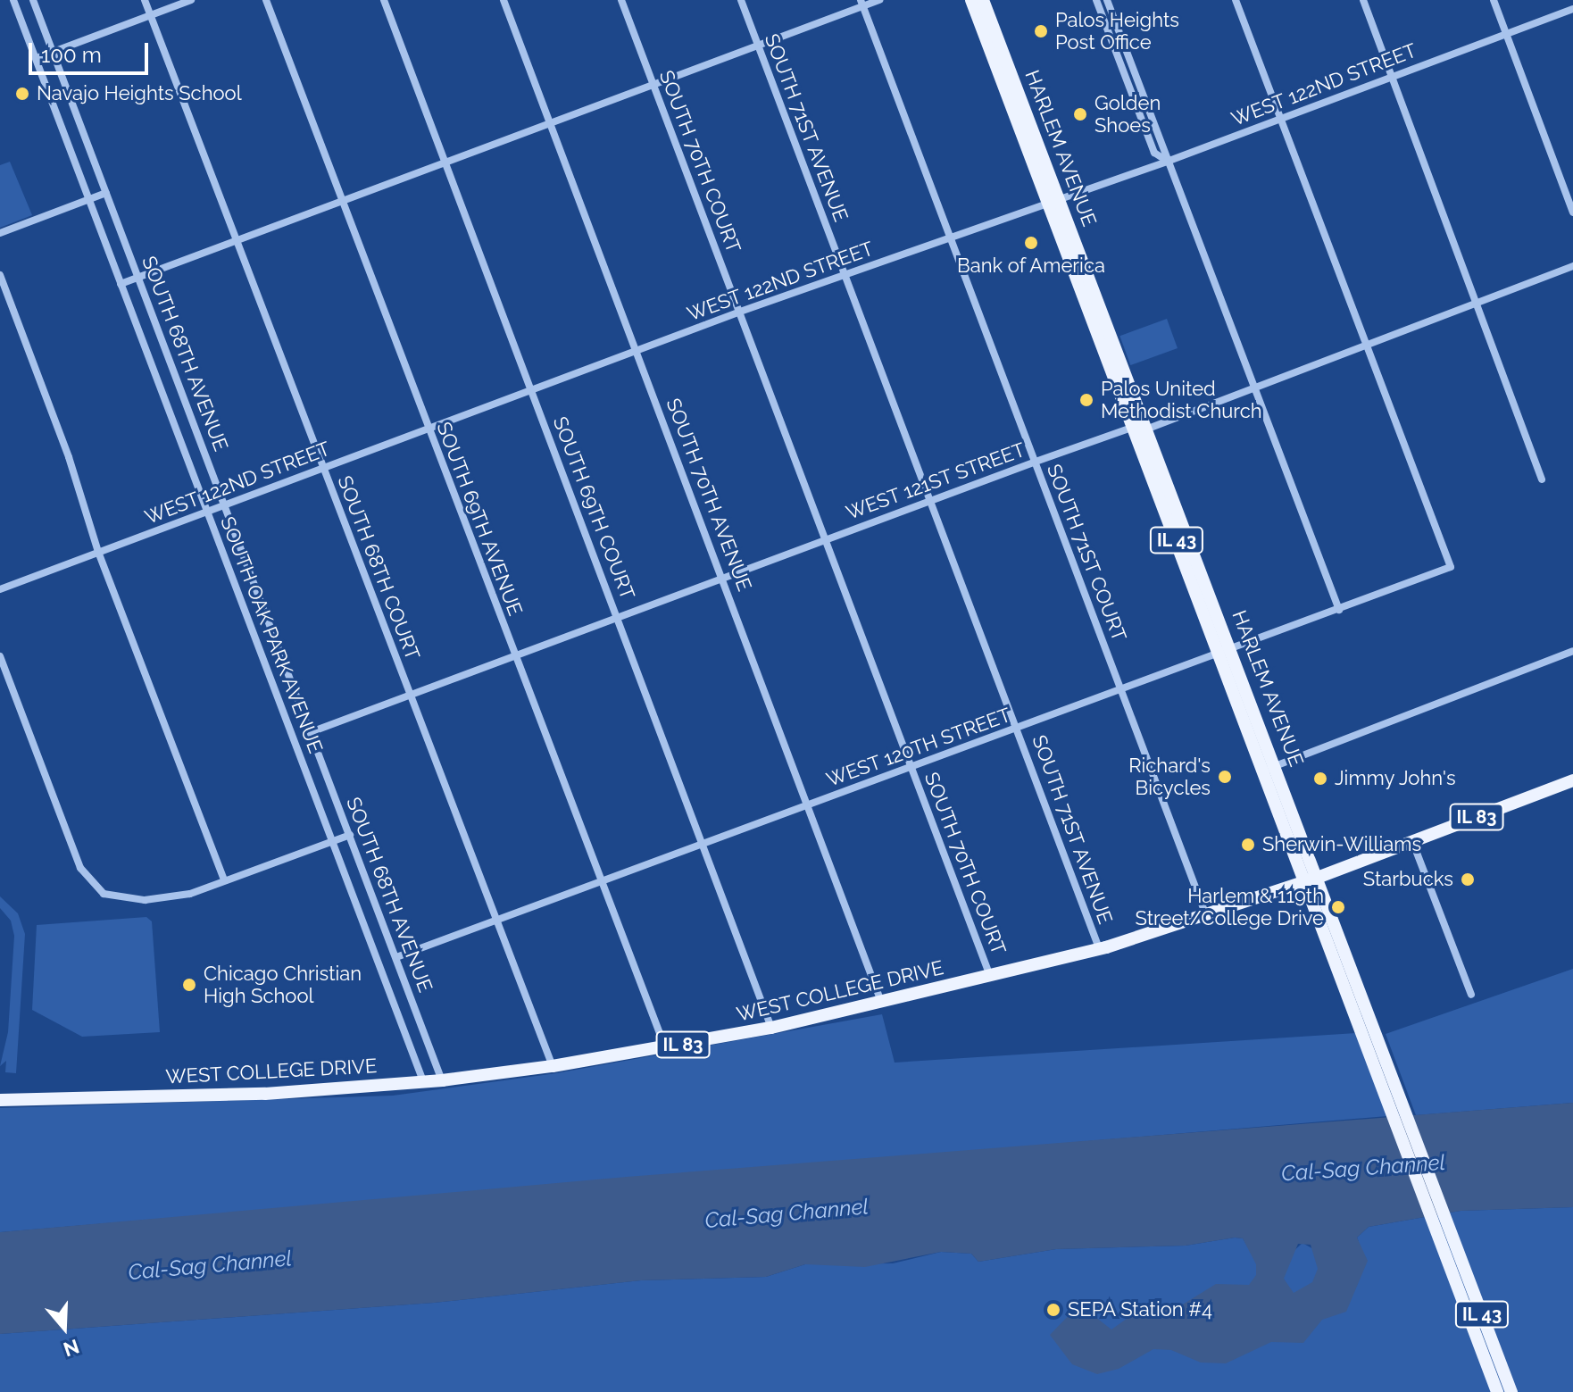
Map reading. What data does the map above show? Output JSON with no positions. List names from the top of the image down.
{
  "streets": {
    "main road": [
      "HARLEM AVENUE",
      "IL 43",
      "IL 83",
      "WEST COLLEGE DRIVE"
    ],
    "street": [
      "WEST 122ND STREET",
      "SOUTH 71ST AVENUE",
      "SOUTH 70TH COURT",
      "SOUTH 68TH AVENUE",
      "WEST 121ST STREET",
      "SOUTH 70TH AVENUE",
      "SOUTH 69TH COURT",
      "SOUTH 69TH AVENUE",
      "SOUTH 71ST COURT",
      "SOUTH 68TH COURT",
      "SOUTH OAK PARK AVENUE",
      "WEST 120TH STREET"
    ]
  },
  "crossings": [
    ["WEST 122ND STREET", "SOUTH 71ST AVENUE"],
    ["WEST 122ND STREET", "HARLEM AVENUE"],
    ["WEST 122ND STREET", "SOUTH 70TH COURT"],
    ["WEST 122ND STREET", "SOUTH 68TH AVENUE"],
    ["WEST 122ND STREET", "SOUTH 70TH AVENUE"],
    ["WEST 122ND STREET", "SOUTH 69TH COURT"],
    ["WEST 122ND STREET", "SOUTH 69TH AVENUE"],
    ["WEST 122ND STREET", "SOUTH 71ST COURT"],
    ["WEST 122ND STREET", "SOUTH 68TH COURT"],
    ["WEST 122ND STREET", "SOUTH OAK PARK AVENUE"],
    ["SOUTH 71ST AVENUE", "WEST 121ST STREET"],
    ["SOUTH 71ST AVENUE", "WEST 120TH STREET"],
    ["SOUTH 71ST AVENUE", "WEST COLLEGE DRIVE"],
    ["HARLEM AVENUE", "WEST 121ST STREET"],
    ["HARLEM AVENUE", "WEST 120TH STREET"],
    ["HARLEM AVENUE", "WEST COLLEGE DRIVE"],
    ["SOUTH 70TH COURT", "WEST 121ST STREET"],
    ["SOUTH 70TH COURT", "WEST 120TH STREET"],
    ["SOUTH 70TH COURT", "WEST COLLEGE DRIVE"],
    ["SOUTH 68TH AVENUE", "WEST 121ST STREET"],
    ["SOUTH 68TH AVENUE", "WEST 120TH STREET"],
    ["SOUTH 68TH AVENUE", "WEST COLLEGE DRIVE"],
    ["WEST 121ST STREET", "SOUTH 70TH AVENUE"],
    ["WEST 121ST STREET", "SOUTH 69TH COURT"],
    ["WEST 121ST STREET", "SOUTH 69TH AVENUE"],
    ["WEST 121ST STREET", "SOUTH 71ST COURT"],
    ["WEST 121ST STREET", "SOUTH 68TH COURT"],
    ["WEST 121ST STREET", "WEST 120TH STREET"],
    ["SOUTH 70TH AVENUE", "WEST 120TH STREET"],
    ["SOUTH 70TH AVENUE", "WEST COLLEGE DRIVE"],
    ["SOUTH 69TH COURT", "WEST 120TH STREET"],
    ["SOUTH 69TH COURT", "WEST COLLEGE DRIVE"],
    ["SOUTH 69TH AVENUE", "WEST 120TH STREET"],
    ["SOUTH 69TH AVENUE", "WEST COLLEGE DRIVE"],
    ["SOUTH 71ST COURT", "WEST 120TH STREET"],
    ["SOUTH 71ST COURT", "WEST COLLEGE DRIVE"],
    ["SOUTH 68TH COURT", "WEST 120TH STREET"],
    ["SOUTH 68TH COURT", "WEST COLLEGE DRIVE"],
    ["SOUTH OAK PARK AVENUE", "WEST COLLEGE DRIVE"]
  ],
  "water": ["Cal-Sag Channel"],
  "places": [
    "Palos Heights Post Office",
    "Navajo Heights School",
    "Golden Shoes",
    "Bank of America",
    "Palos United Methodist Church",
    "Richard's Bicycles",
    "Jimmy John's",
    "Sherwin-Williams",
    "Starbucks",
    "Harlem & 119th Street/College Drive",
    "Chicago Christian High School",
    "SEPA Station #4"
  ],
  "scale_bar": "100 m",
  "north": "bottom"
}
